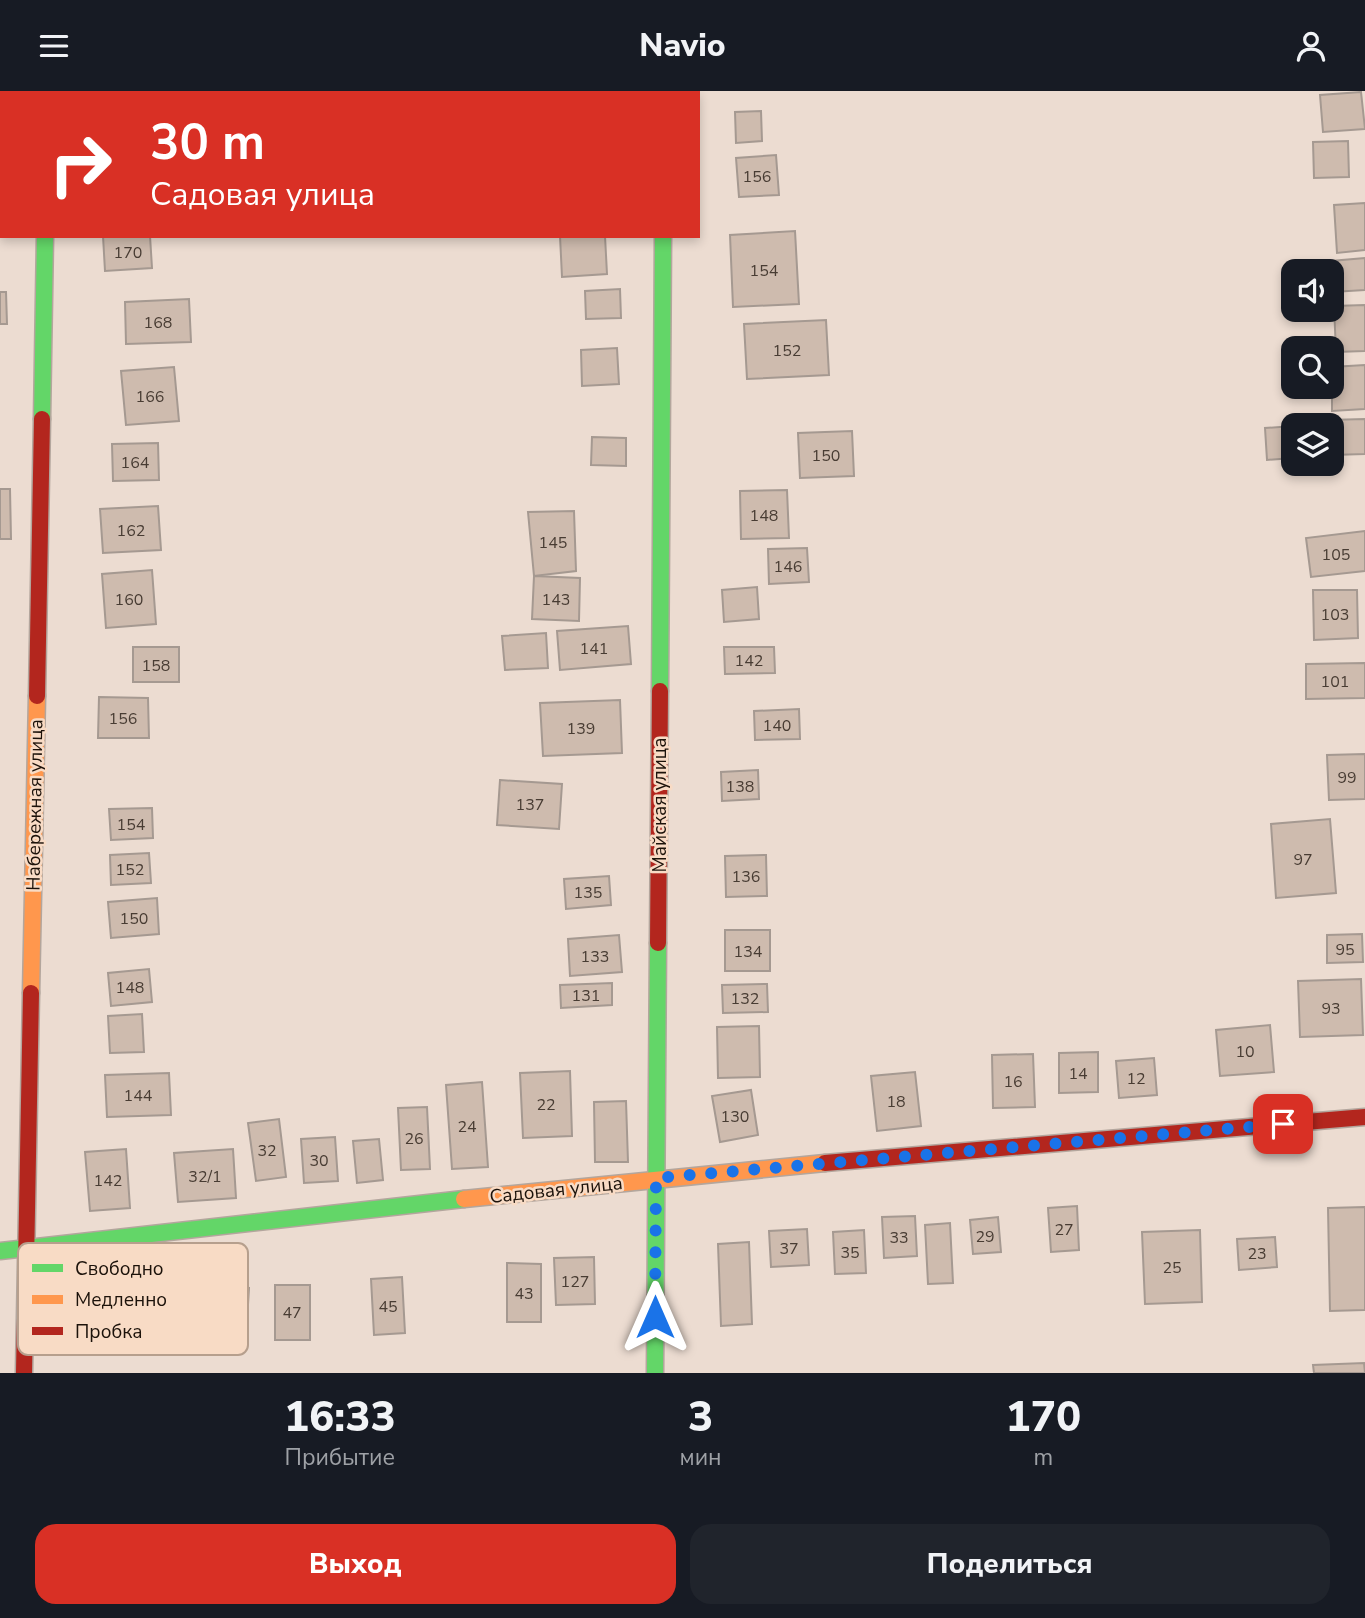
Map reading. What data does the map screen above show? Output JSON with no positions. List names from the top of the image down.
{
  "streets": {
    "street": ["Набережная улица", "Майская улица", "Садовая улица"]
  },
  "crossings": [
    ["Майская улица", "Садовая улица"]
  ],
  "house_numbers": [
    "156",
    "170",
    "154",
    "168",
    "152",
    "166",
    "150",
    "164",
    "148",
    "162",
    "145",
    "105",
    "146",
    "160",
    "143",
    "103",
    "141",
    "142",
    "158",
    "101",
    "156",
    "140",
    "139",
    "99",
    "138",
    "137",
    "154",
    "97",
    "152",
    "136",
    "135",
    "150",
    "95",
    "134",
    "133",
    "148",
    "131",
    "132",
    "93",
    "10",
    "14",
    "12",
    "16",
    "144",
    "18",
    "22",
    "130",
    "24",
    "26",
    "32",
    "30",
    "32/1",
    "142",
    "27",
    "29",
    "33",
    "37",
    "35",
    "23",
    "25",
    "127",
    "43",
    "45",
    "47"
  ],
  "legend": ["Свободно", "Медленно", "Пробка"],
  "page": {
    "header": "Navio",
    "turn": ["30 m", "Садовая улица"],
    "eta": [
      "16:33",
      "Прибытие",
      "3",
      "мин",
      "170",
      "m"
    ],
    "buttons": ["Выход", "Поделиться"]
  }
}
